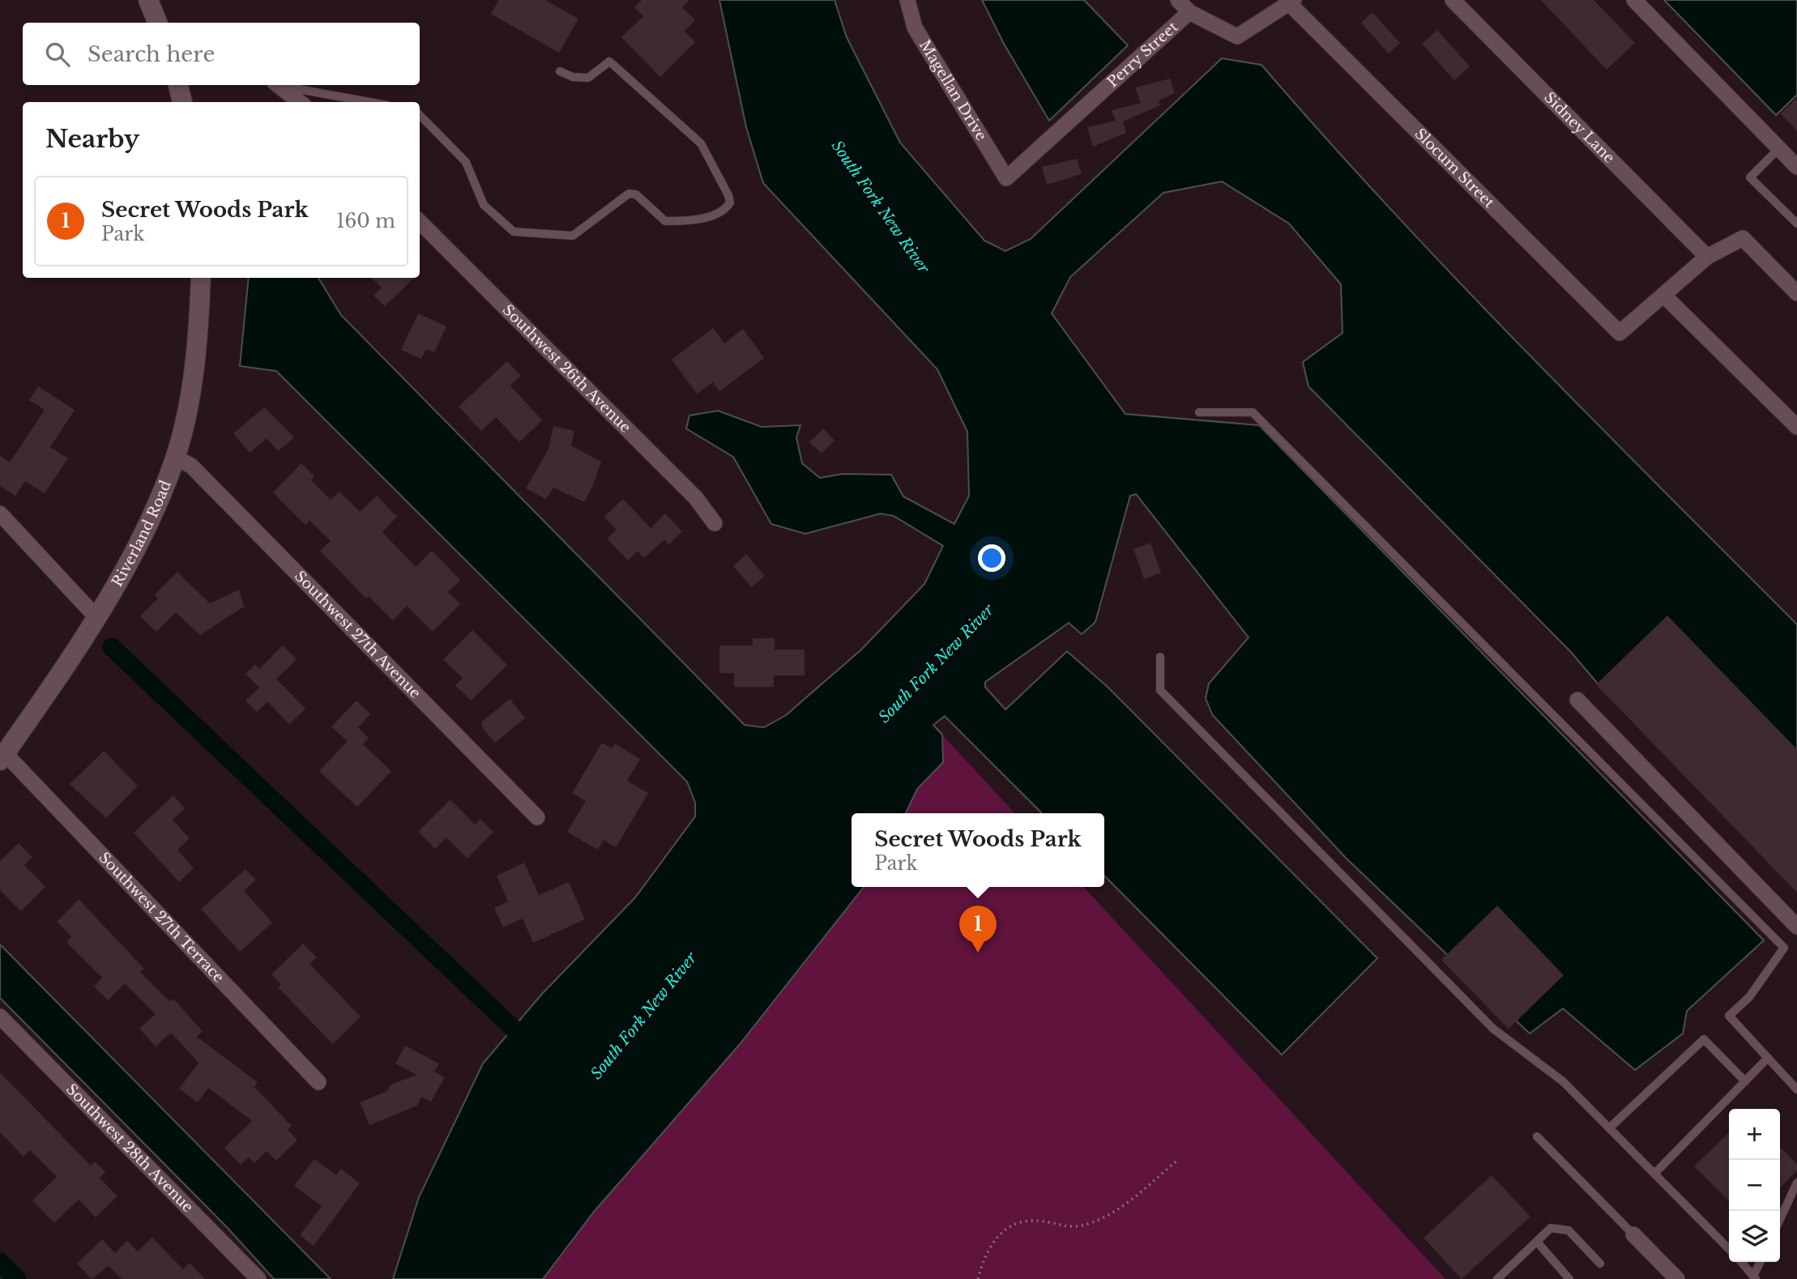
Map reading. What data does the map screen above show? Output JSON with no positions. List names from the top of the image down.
{
  "streets": {
    "street": [
      "Perry Street",
      "Magellan Drive",
      "Sidney Lane",
      "Slocum Street",
      "Southwest 26th Avenue",
      "Riverland Road",
      "Southwest 27th Avenue",
      "Southwest 27th Terrace",
      "Southwest 28th Avenue"
    ]
  },
  "crossings": [
    ["Perry Street", "Magellan Drive"],
    ["Perry Street", "Slocum Street"],
    ["Riverland Road", "Southwest 27th Avenue"],
    ["Riverland Road", "Southwest 27th Terrace"]
  ],
  "water": ["South Fork New River"],
  "page": {
    "search": "Search here",
    "heading": "Nearby",
    "list": [
      {
        "mark": "1",
        "name": "Secret Woods Park",
        "note": "Park",
        "value": "160 m"
      }
    ],
    "popup": ["Secret Woods Park", "Park"],
    "pins": "1",
    "map_buttons": ["+", "−"]
  }
}
